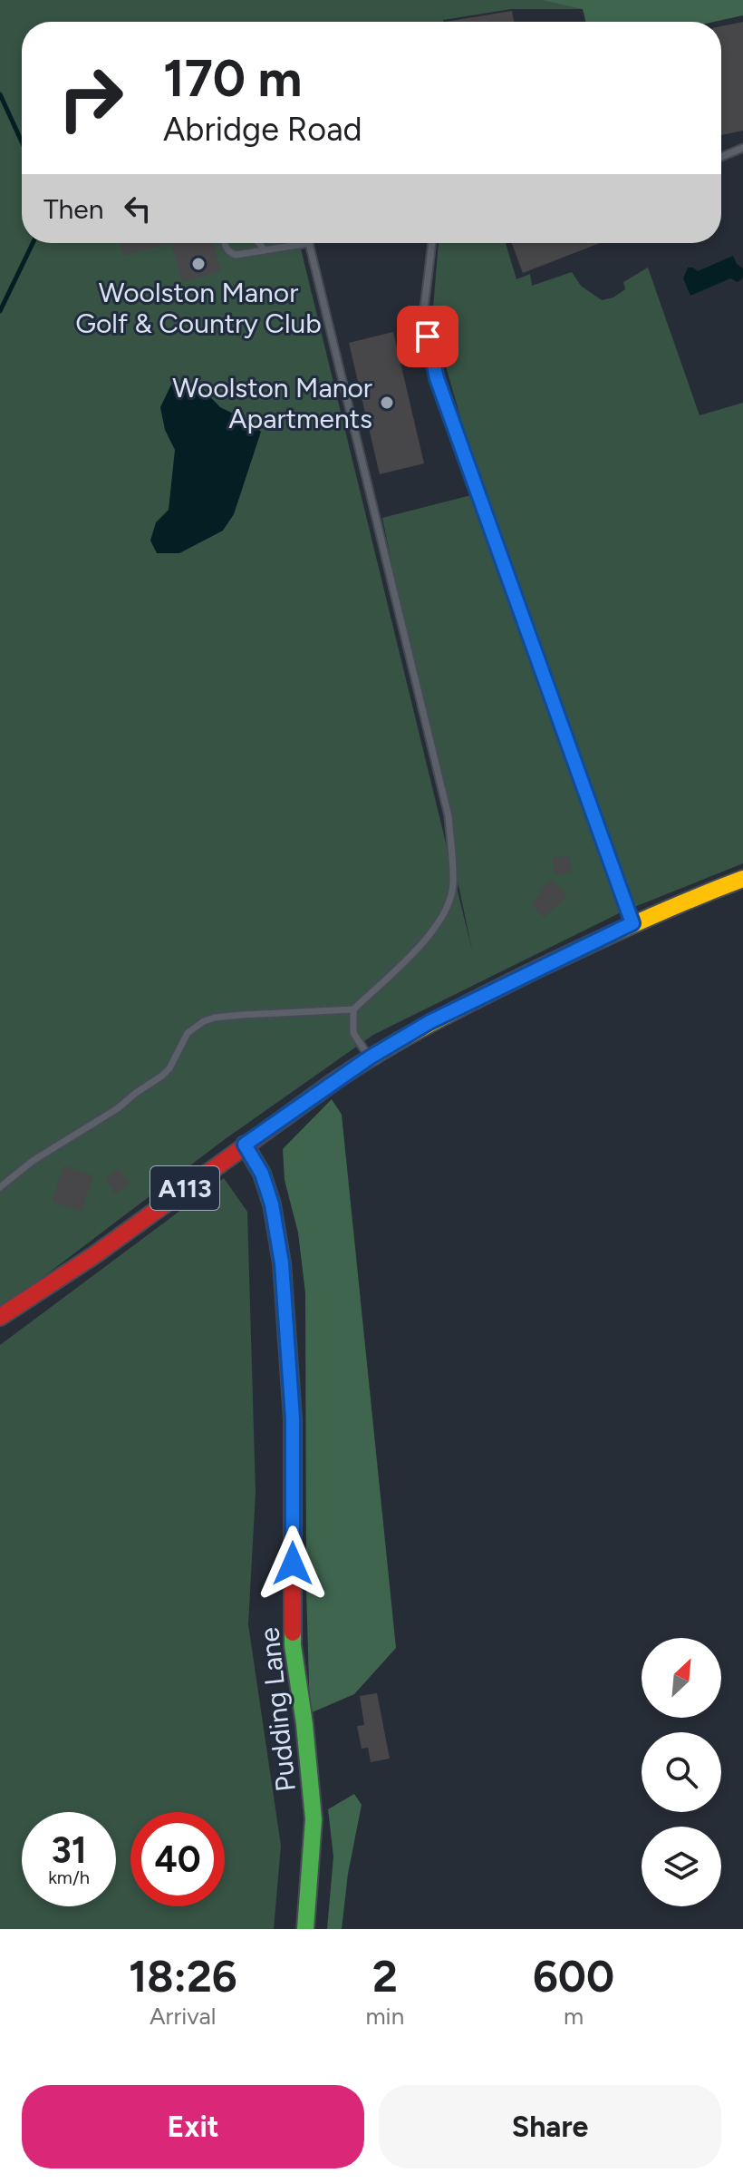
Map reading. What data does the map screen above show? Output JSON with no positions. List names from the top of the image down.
{
  "streets": {
    "main road": ["A113", "Pudding Lane"]
  },
  "crossings": [
    ["A113", "Pudding Lane"]
  ],
  "places": ["Woolston Manor Golf & Country Club", "Woolston Manor Apartments"],
  "north": "top right",
  "page": {
    "turn": ["170 m", "Abridge Road"],
    "then": "Then",
    "speed": "31 km/h",
    "limit": "40",
    "eta": [
      "18:26",
      "Arrival",
      "2",
      "min",
      "600",
      "m"
    ],
    "buttons": ["Exit", "Share"]
  }
}
